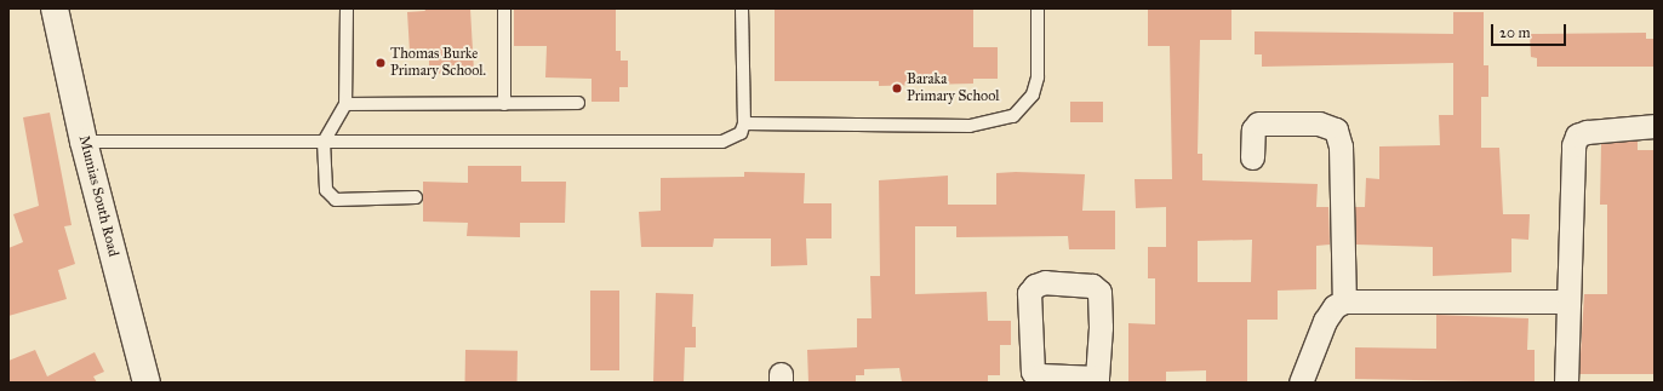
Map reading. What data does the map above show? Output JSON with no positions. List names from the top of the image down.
{
  "streets": {
    "main road": ["Mumias South Road"]
  },
  "places": ["Thomas Burke Primary School.", "Baraka Primary School"],
  "scale_bar": "20 m"
}
